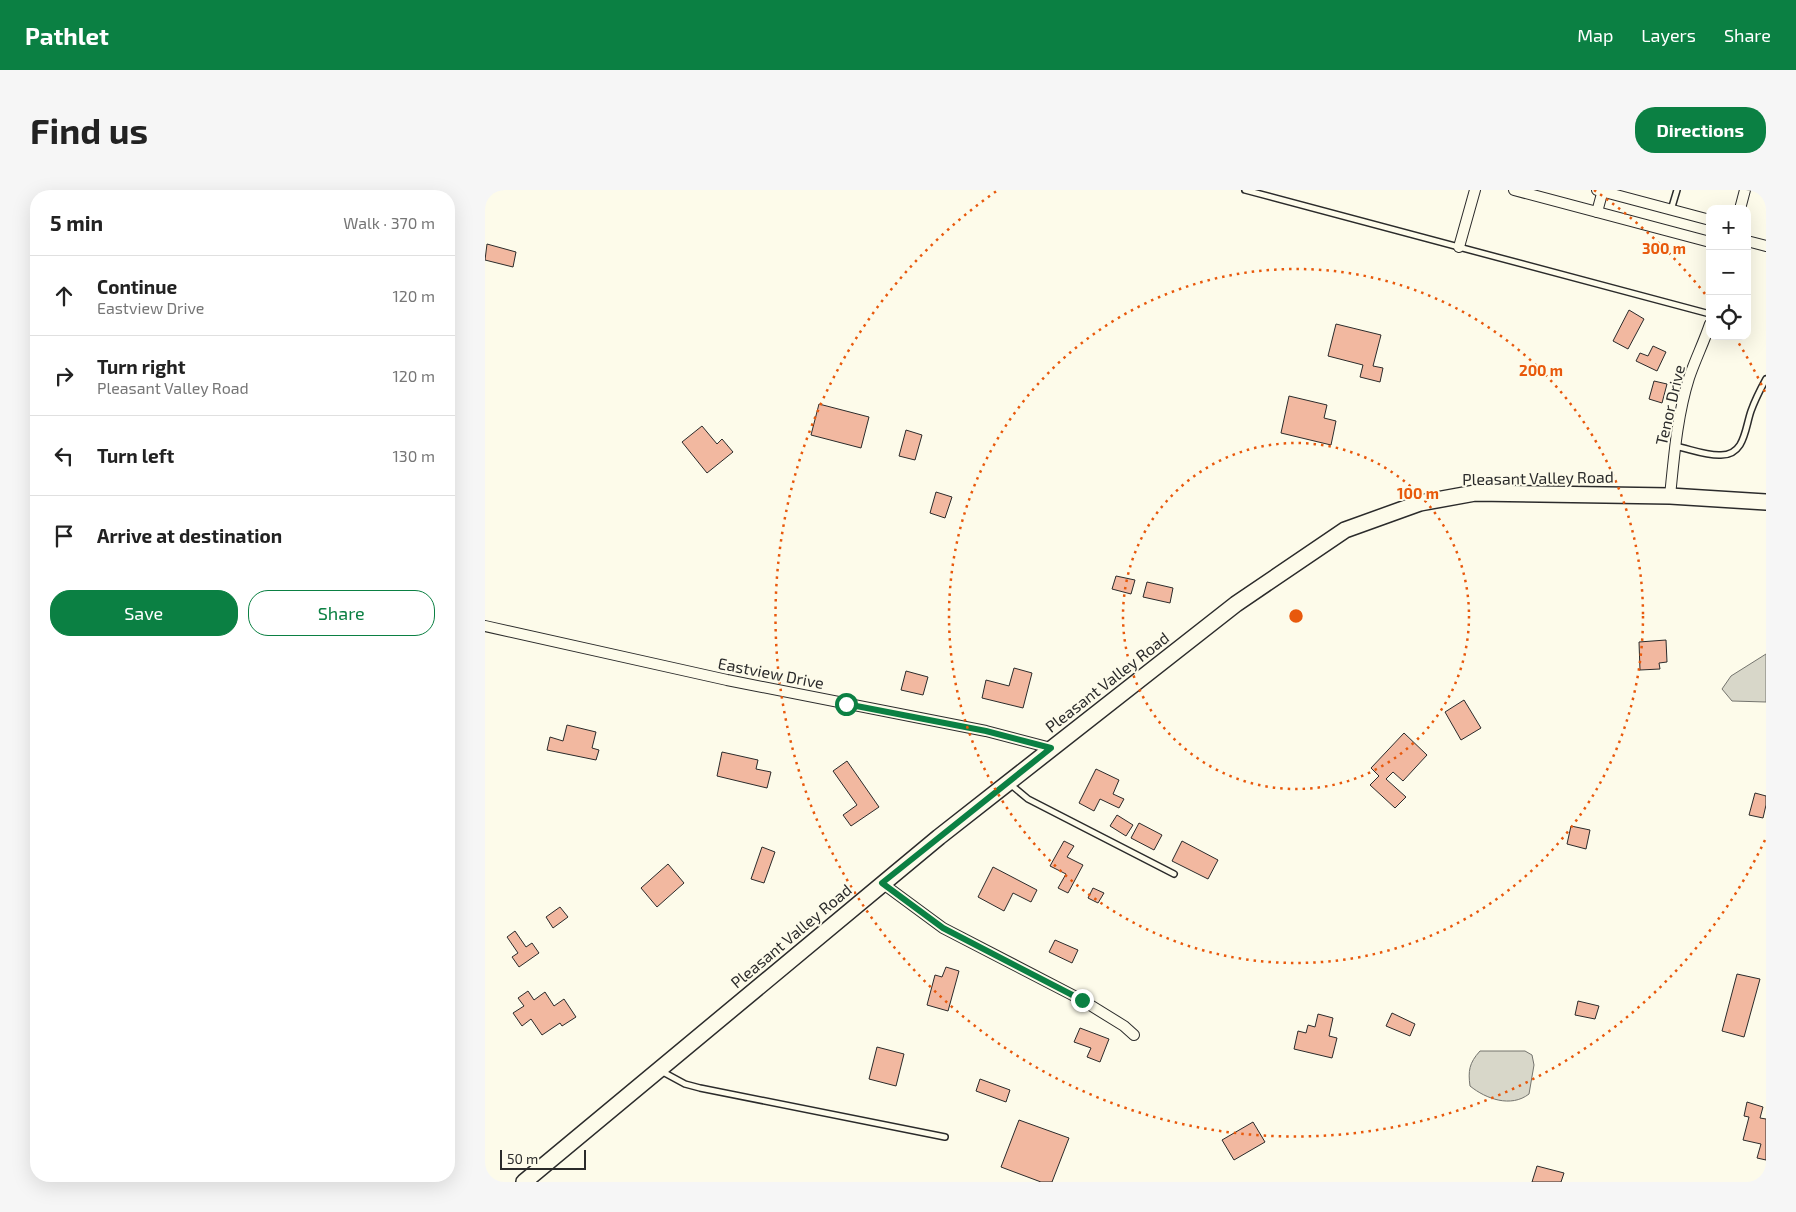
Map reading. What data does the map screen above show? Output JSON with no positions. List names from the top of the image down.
{
  "streets": {
    "street": ["Tenor Drive", "Pleasant Valley Road", "Eastview Drive"]
  },
  "crossings": [
    ["Tenor Drive", "Pleasant Valley Road"],
    ["Pleasant Valley Road", "Eastview Drive"]
  ],
  "scale_bar": "50 m",
  "page": {
    "header": "Pathlet",
    "nav": ["Map", "Layers", "Share"],
    "buttons": [
      "Directions",
      ["Save", "Share"]
    ],
    "title": "Find us",
    "heading": ["5 min", "Walk · 370 m"],
    "map_buttons": ["+", "−"],
    "list": [
      ["Continue", "Eastview Drive", "120 m"],
      ["Turn right", "Pleasant Valley Road", "120 m"],
      ["Turn left", "130 m"],
      "Arrive at destination"
    ],
    "scale": "50 m"
  },
  "rings": ["300 m", "200 m", "100 m"]
}
